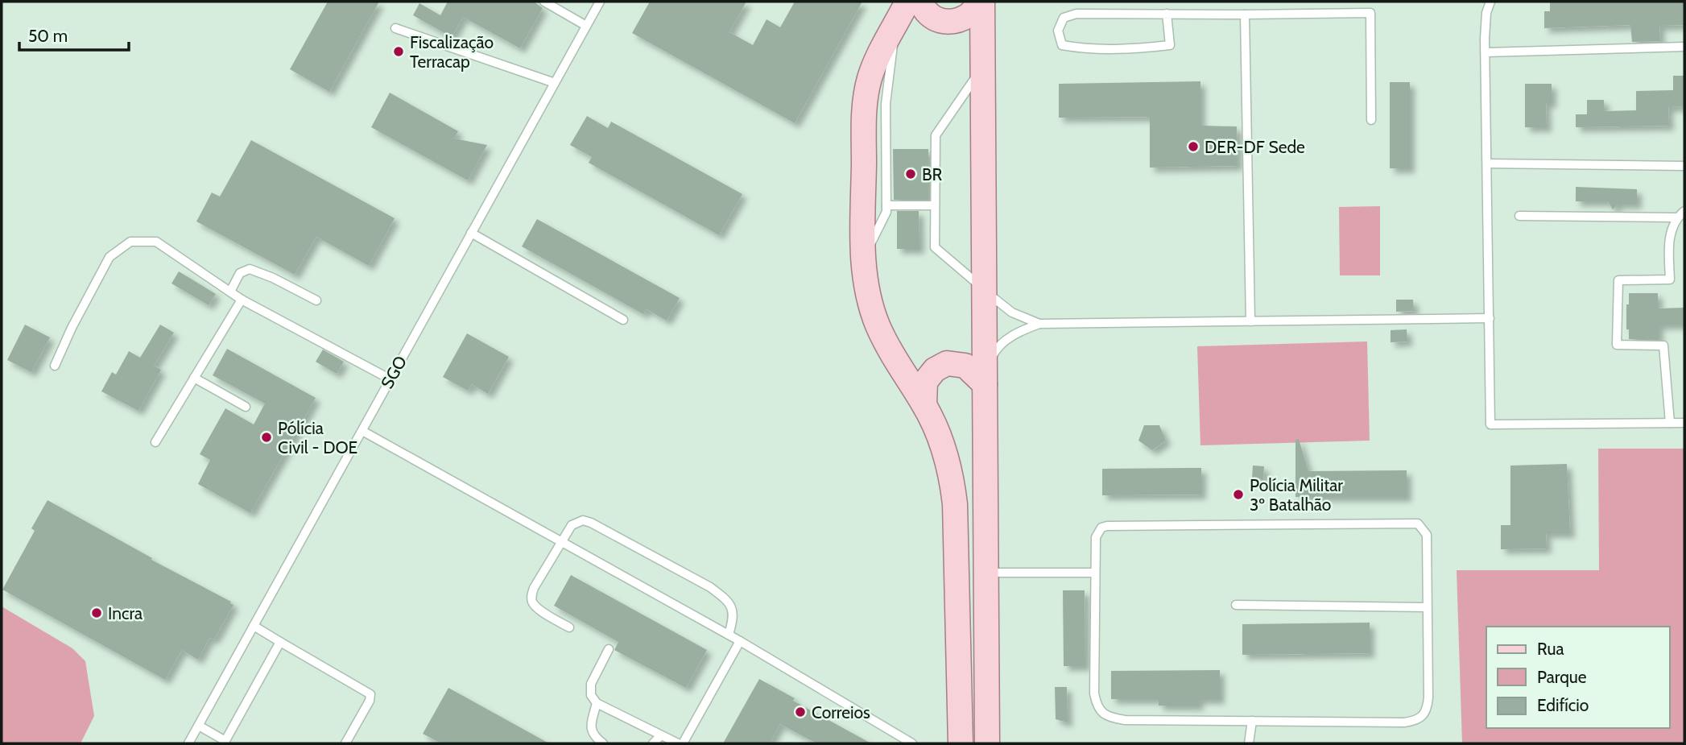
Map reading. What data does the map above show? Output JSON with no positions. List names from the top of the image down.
{
  "streets": {
    "lane": ["SGO"]
  },
  "places": [
    "Fiscalização Terracap",
    "DER-DF Sede",
    "BR",
    "Pólícia Civil - DOE",
    "Polícia Militar 3º Batalhão",
    "Incra",
    "Correios"
  ],
  "legend": ["Rua", "Parque", "Edifício"],
  "scale_bar": "50 m"
}
